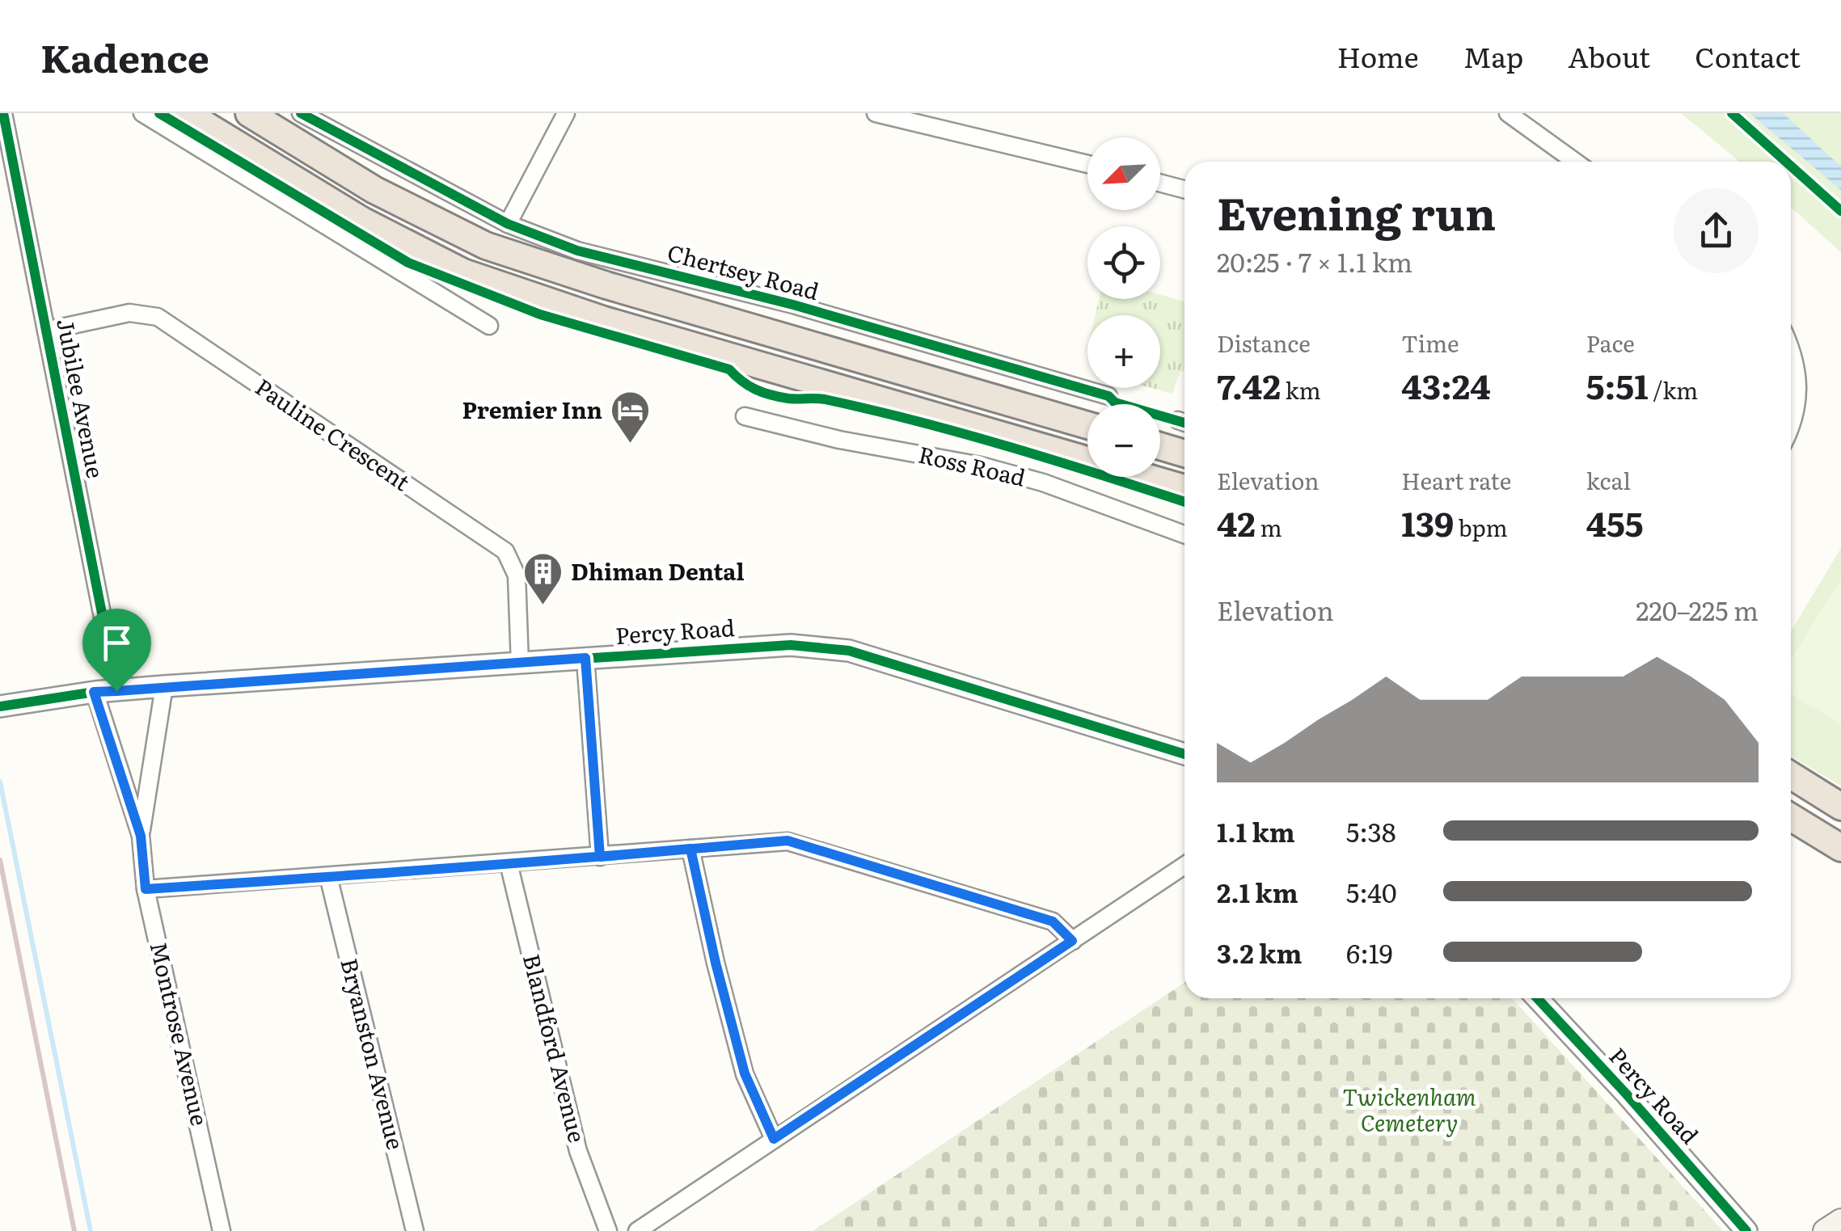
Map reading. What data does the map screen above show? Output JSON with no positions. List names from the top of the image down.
{
  "streets": {
    "street": [
      "Chertsey Road",
      "Jubilee Avenue",
      "Pauline Crescent",
      "Ross Road",
      "Percy Road",
      "Montrose Avenue",
      "Blandford Avenue",
      "Bryanston Avenue"
    ]
  },
  "crossings": [
    ["Jubilee Avenue", "Pauline Crescent"],
    ["Jubilee Avenue", "Percy Road"],
    ["Pauline Crescent", "Percy Road"],
    ["Percy Road", "Montrose Avenue"]
  ],
  "parks": ["Twickenham Cemetery"],
  "places": {
    "hotel": ["Premier Inn"],
    "building": ["Dhiman Dental"]
  },
  "north": "bottom left",
  "page": {
    "header": "Kadence",
    "nav": [
      "Home",
      "Map",
      "About",
      "Contact"
    ],
    "map_buttons": ["+", "−"],
    "heading": ["Evening run", "20:25 · 7 × 1.1 km"],
    "stats": [
      ["Distance", "7.42 km"],
      ["Time", "43:24"],
      ["Pace", "5:51 /km"],
      ["Elevation", "42 m"],
      ["Heart rate", "139 bpm"],
      ["kcal", "455"]
    ],
    "chart": ["Elevation", "220–225 m"],
    "list": [
      {
        "name": "1.1 km",
        "note": "5:38"
      },
      {
        "name": "2.1 km",
        "note": "5:40"
      },
      {
        "name": "3.2 km",
        "note": "6:19"
      }
    ]
  }
}
